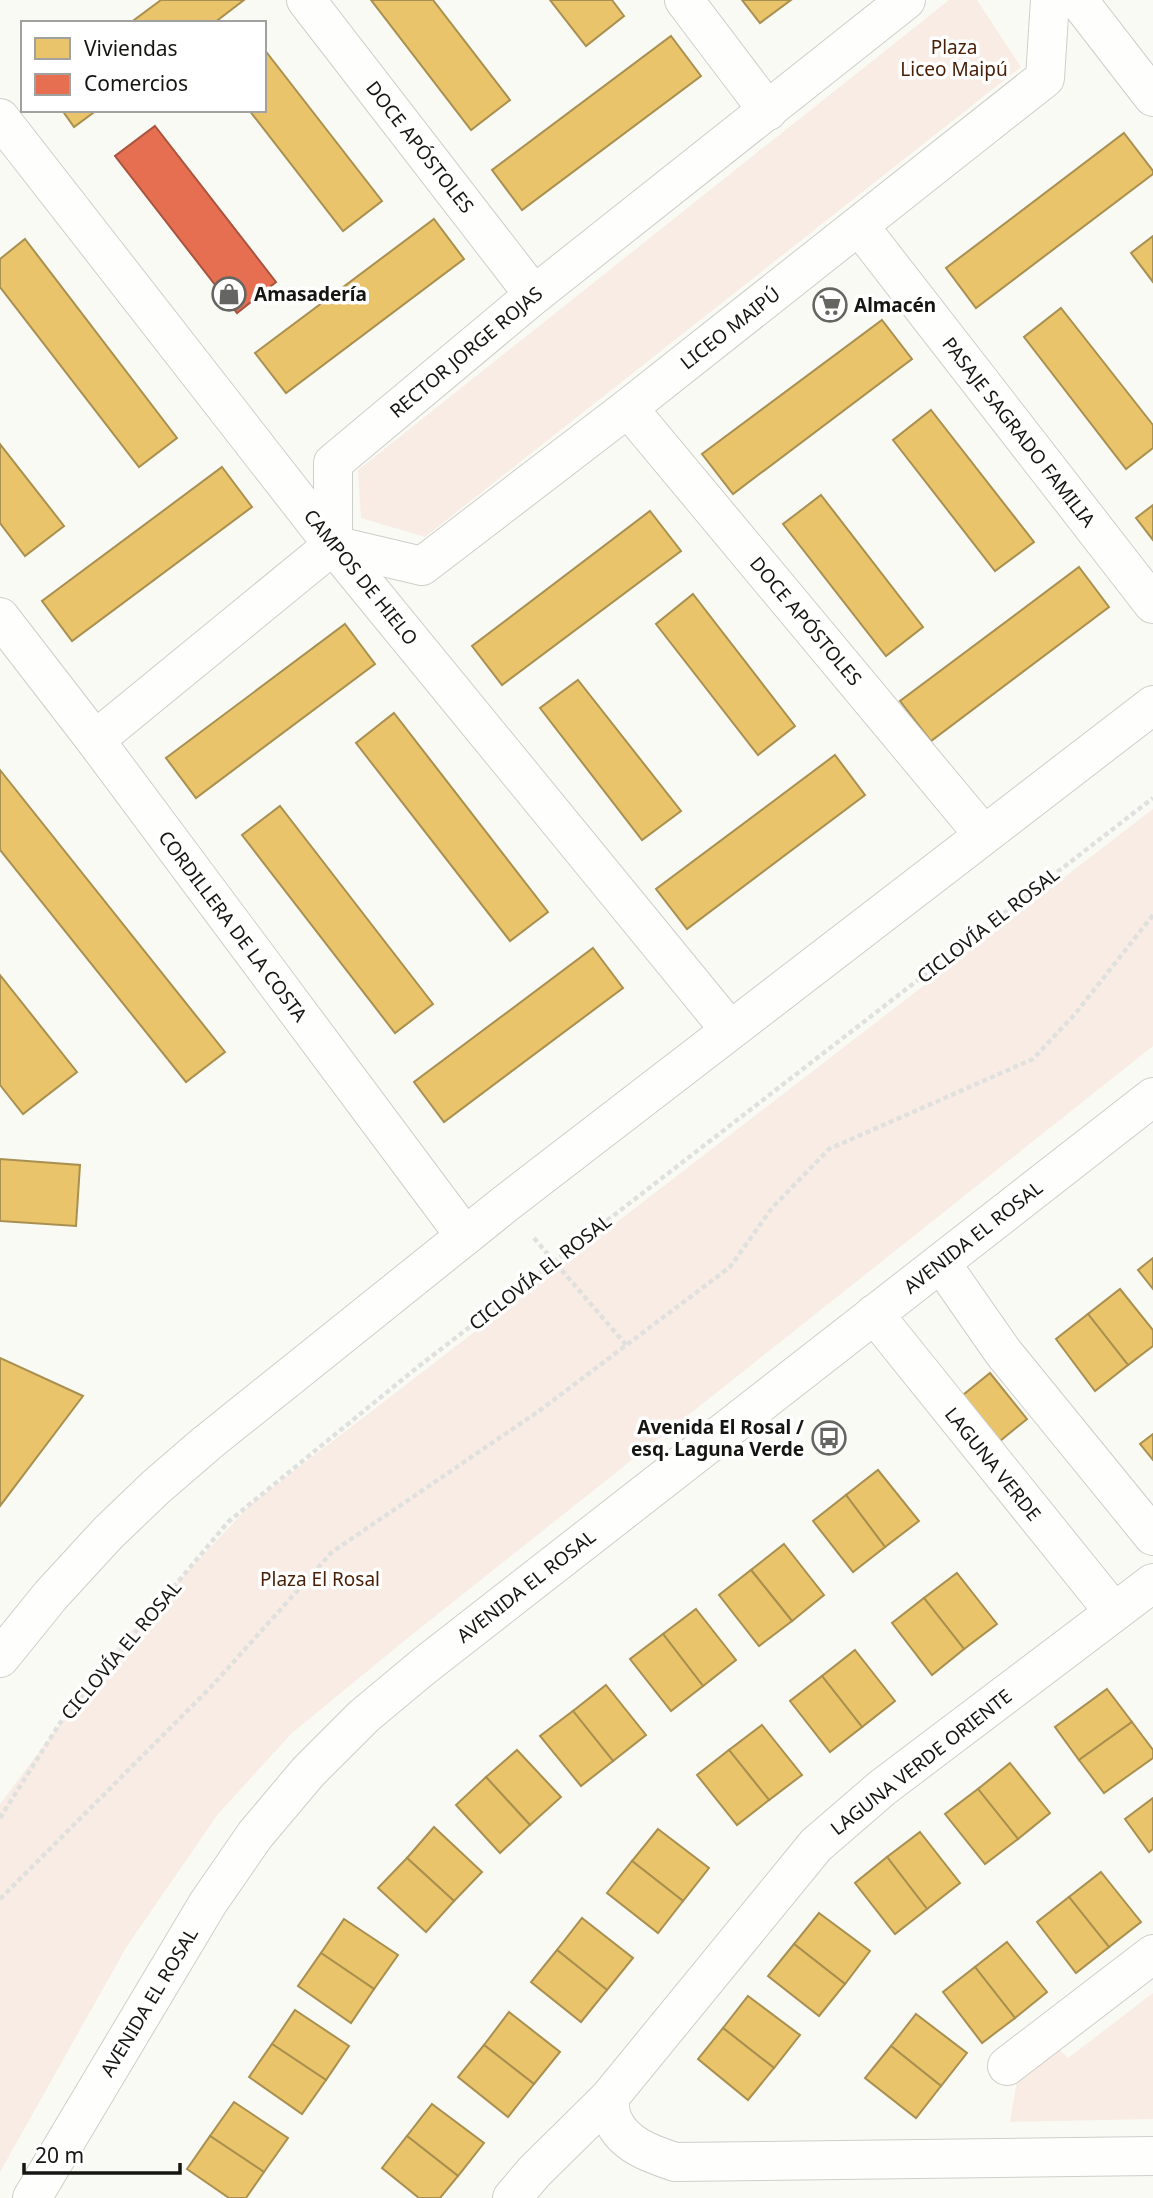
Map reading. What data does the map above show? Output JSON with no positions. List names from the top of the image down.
{
  "streets": {
    "street": [
      "DOCE APÓSTOLES",
      "LICEO MAIPÚ",
      "RECTOR JORGE ROJAS",
      "PASAJE SAGRADO FAMILIA",
      "CAMPOS DE HIELO",
      "CORDILLERA DE LA COSTA",
      "AVENIDA EL ROSAL",
      "LAGUNA VERDE",
      "LAGUNA VERDE ORIENTE"
    ],
    "path": ["CICLOVÍA EL ROSAL"]
  },
  "crossings": [
    ["DOCE APÓSTOLES", "LICEO MAIPÚ"],
    ["DOCE APÓSTOLES", "RECTOR JORGE ROJAS"],
    ["LICEO MAIPÚ", "RECTOR JORGE ROJAS"],
    ["LICEO MAIPÚ", "PASAJE SAGRADO FAMILIA"],
    ["LICEO MAIPÚ", "CAMPOS DE HIELO"],
    ["RECTOR JORGE ROJAS", "CAMPOS DE HIELO"],
    ["AVENIDA EL ROSAL", "LAGUNA VERDE"],
    ["LAGUNA VERDE", "LAGUNA VERDE ORIENTE"]
  ],
  "parks": ["Plaza Liceo Maipú", "Plaza El Rosal"],
  "places": {
    "shop": ["Amasadería"],
    "supermarket": ["Almacén"],
    "bus stop": ["Avenida El Rosal / esq. Laguna Verde"]
  },
  "legend": ["Viviendas", "Comercios"],
  "scale_bar": "20 m"
}
